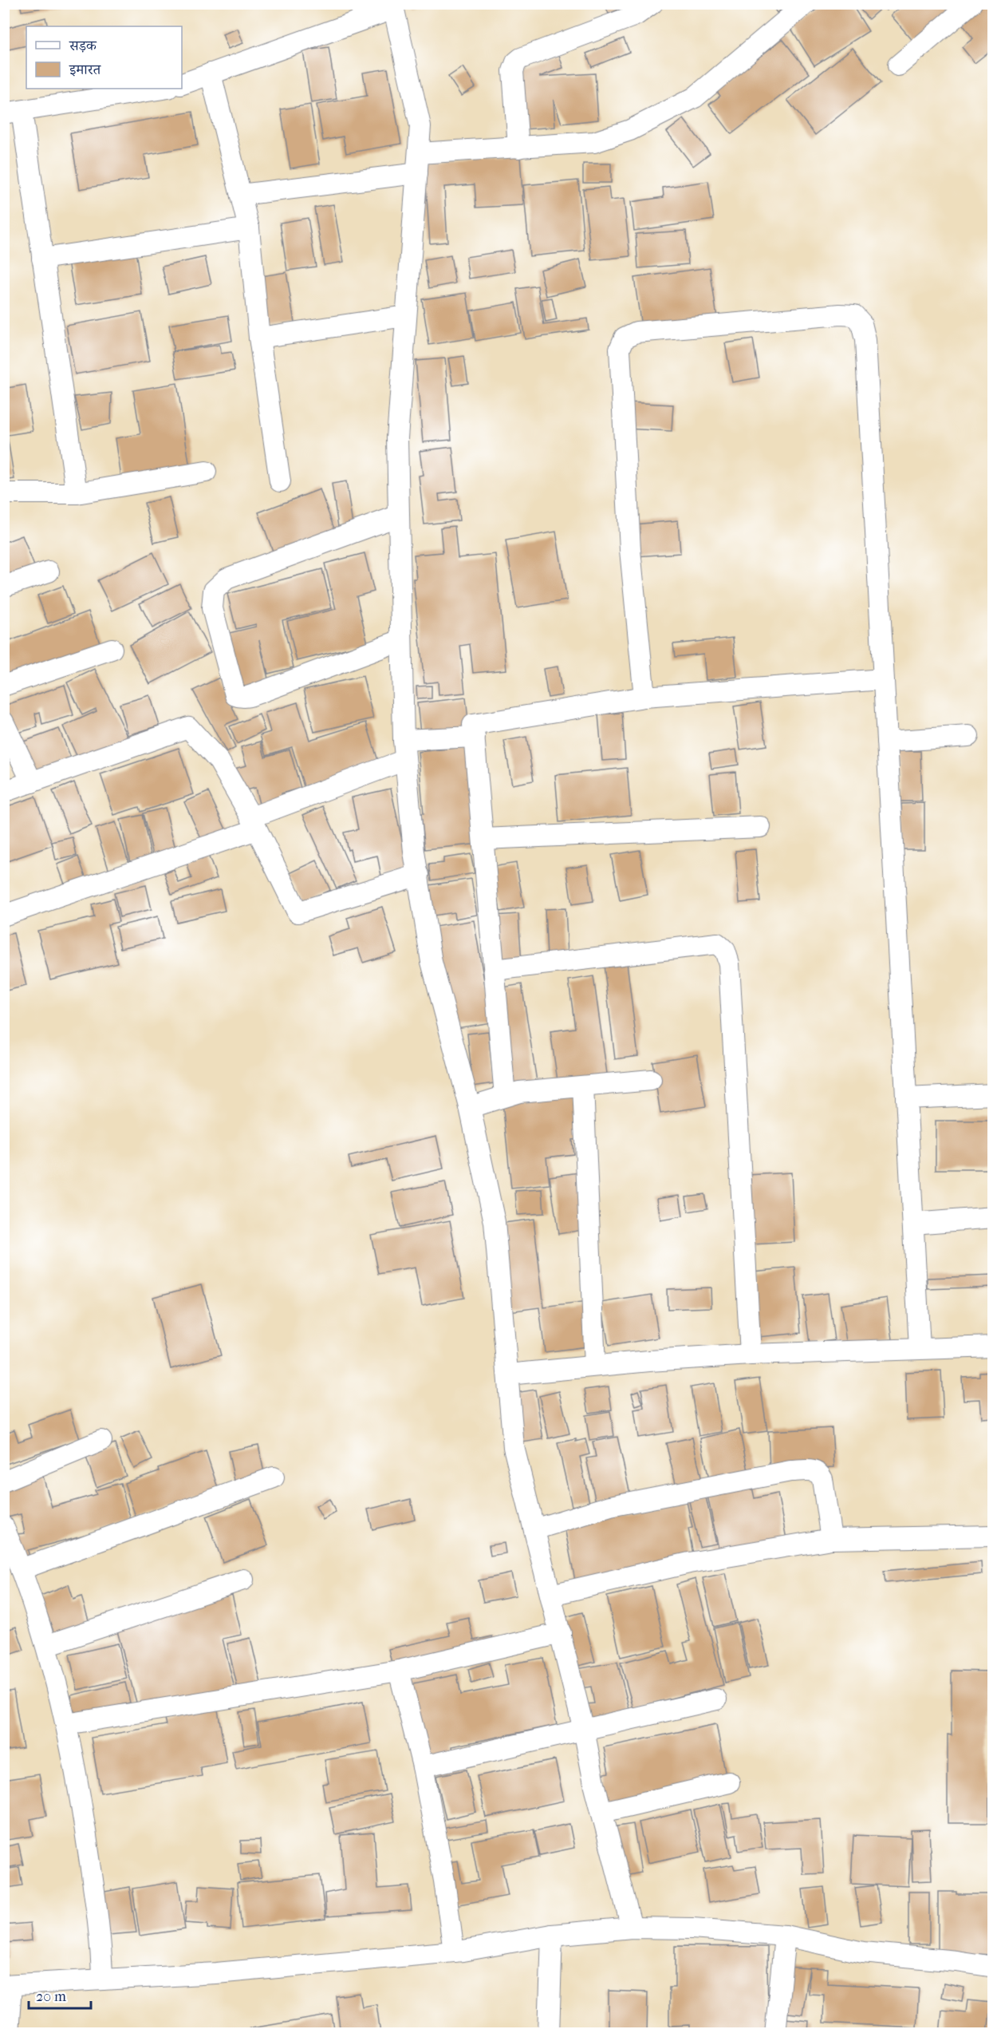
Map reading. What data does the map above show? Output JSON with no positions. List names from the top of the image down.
{
  "legend": ["सड़क", "इमारत"],
  "scale_bar": "20 m"
}
